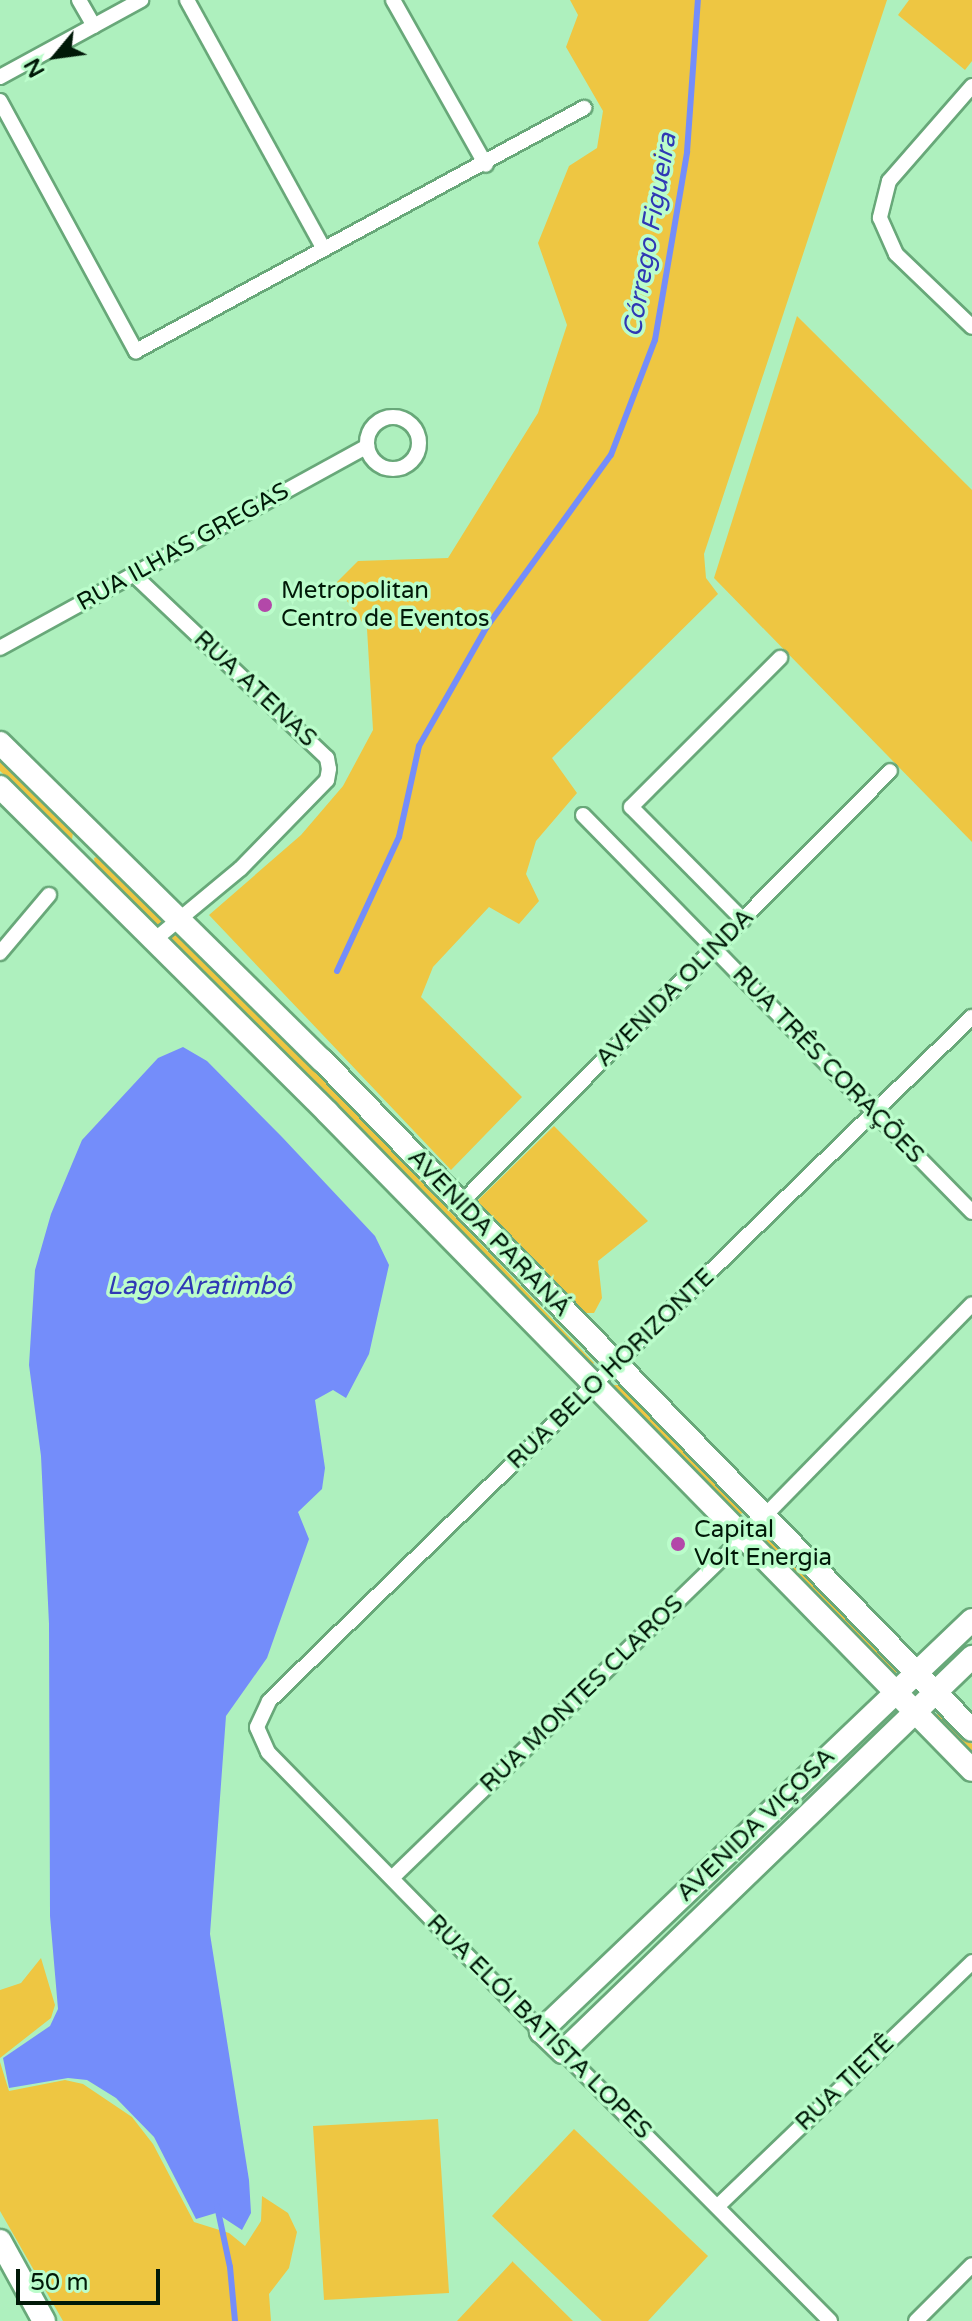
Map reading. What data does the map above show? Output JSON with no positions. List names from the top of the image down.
{
  "streets": {
    "main road": ["AVENIDA PARANÁ", "AVENIDA VIÇOSA", "RUA ELÓI BATISTA LOPES"],
    "street": [
      "RUA ILHAS GREGAS",
      "RUA ATENAS",
      "AVENIDA OLINDA",
      "RUA TRÊS CORAÇÕES",
      "RUA BELO HORIZONTE",
      "RUA MONTES CLAROS",
      "RUA TIETÊ"
    ]
  },
  "crossings": [
    ["RUA ILHAS GREGAS", "RUA ATENAS"],
    ["RUA ATENAS", "AVENIDA PARANÁ"],
    ["AVENIDA OLINDA", "RUA TRÊS CORAÇÕES"],
    ["AVENIDA OLINDA", "AVENIDA PARANÁ"],
    ["RUA TRÊS CORAÇÕES", "RUA BELO HORIZONTE"],
    ["AVENIDA PARANÁ", "RUA BELO HORIZONTE"],
    ["AVENIDA PARANÁ", "RUA MONTES CLAROS"],
    ["AVENIDA PARANÁ", "AVENIDA VIÇOSA"],
    ["RUA BELO HORIZONTE", "RUA ELÓI BATISTA LOPES"],
    ["RUA MONTES CLAROS", "RUA ELÓI BATISTA LOPES"],
    ["AVENIDA VIÇOSA", "RUA ELÓI BATISTA LOPES"],
    ["RUA ELÓI BATISTA LOPES", "RUA TIETÊ"]
  ],
  "water": ["Córrego Figueira", "Lago Aratimbó"],
  "places": ["Metropolitan Centro de Eventos", "Capital Volt Energia"],
  "scale_bar": "50 m",
  "north": "bottom left"
}
